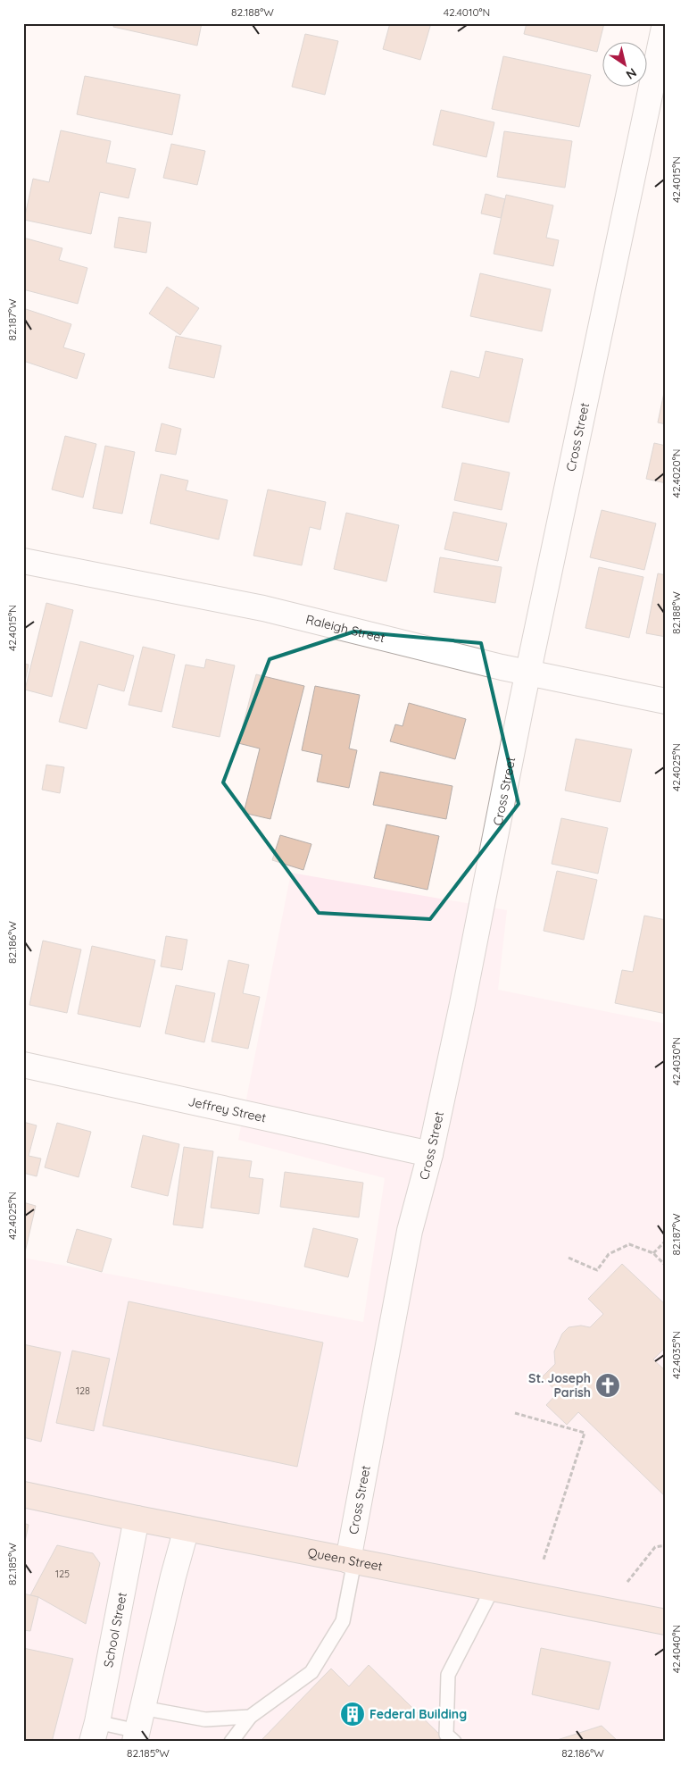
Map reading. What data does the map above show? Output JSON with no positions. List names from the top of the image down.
{
  "streets": {
    "street": [
      "Cross Street",
      "Raleigh Street",
      "Jeffrey Street",
      "Queen Street",
      "School Street"
    ]
  },
  "crossings": [
    ["Cross Street", "Raleigh Street"],
    ["Cross Street", "Jeffrey Street"],
    ["Cross Street", "Queen Street"],
    ["Queen Street", "School Street"]
  ],
  "places": {
    "church": ["St. Joseph Parish"],
    "building": ["Federal Building"]
  },
  "house_numbers": ["128", "125"],
  "north": "bottom right",
  "coordinates": [
    "82.188°W",
    "42.4010°N",
    "42.4015°N",
    "82.187°W",
    "42.4020°N",
    "42.4025°N",
    "82.186°W",
    "42.4030°N",
    "42.4035°N",
    "82.185°W",
    "42.4040°N"
  ]
}
